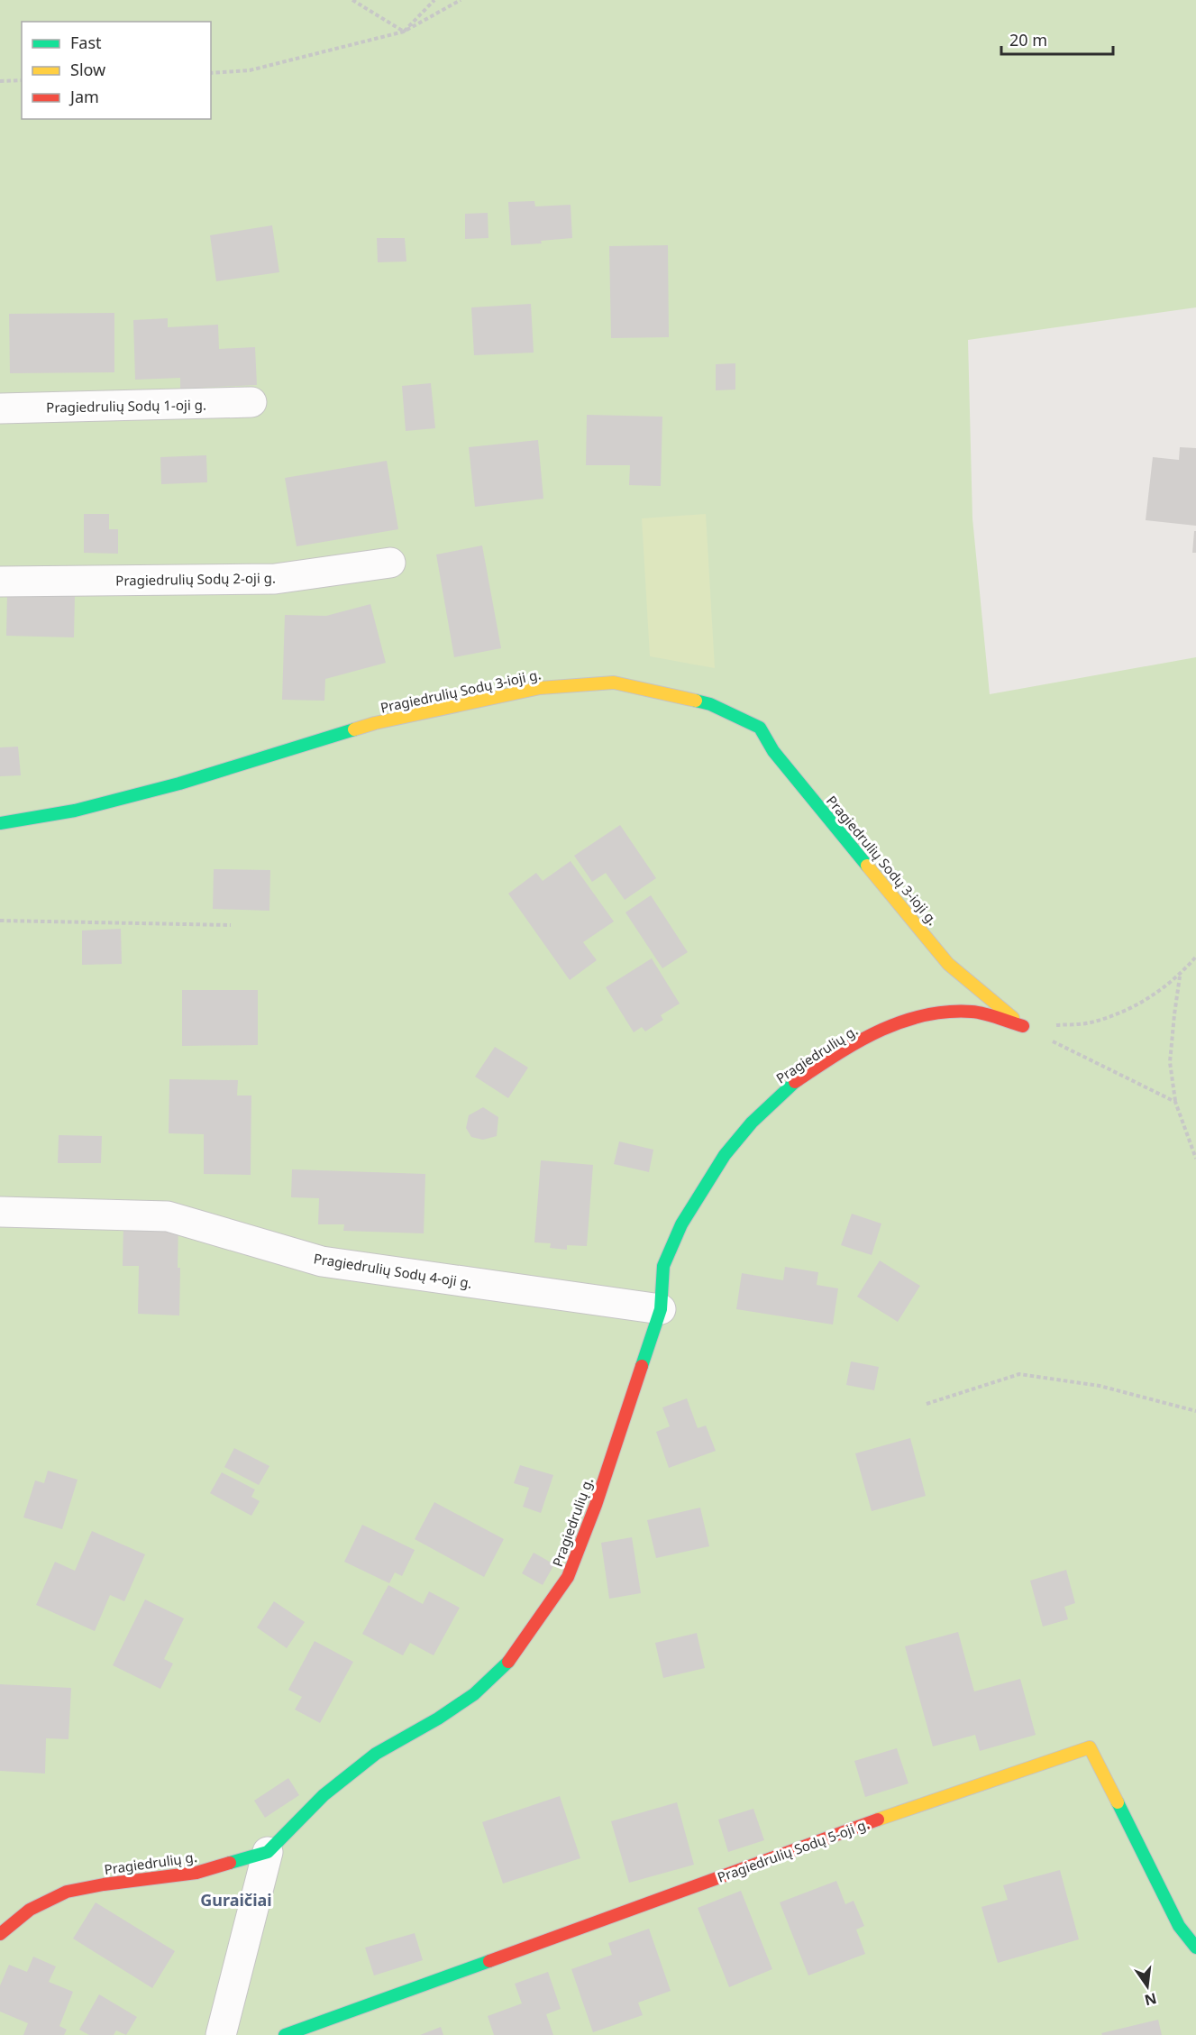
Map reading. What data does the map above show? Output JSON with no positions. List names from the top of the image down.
{
  "streets": {
    "street": [
      "Pragiedrulių Sodų 1-oji g.",
      "Pragiedrulių Sodų 2-oji g.",
      "Pragiedrulių Sodų 3-ioji g.",
      "Pragiedrulių g.",
      "Pragiedrulių Sodų 4-oji g.",
      "Pragiedrulių Sodų 5-oji g."
    ]
  },
  "crossings": [
    ["Pragiedrulių Sodų 3-ioji g.", "Pragiedrulių g."],
    ["Pragiedrulių g.", "Pragiedrulių Sodų 4-oji g."]
  ],
  "districts": ["Guraičiai"],
  "legend": ["Fast", "Slow", "Jam"],
  "scale_bar": "20 m",
  "north": "bottom"
}
